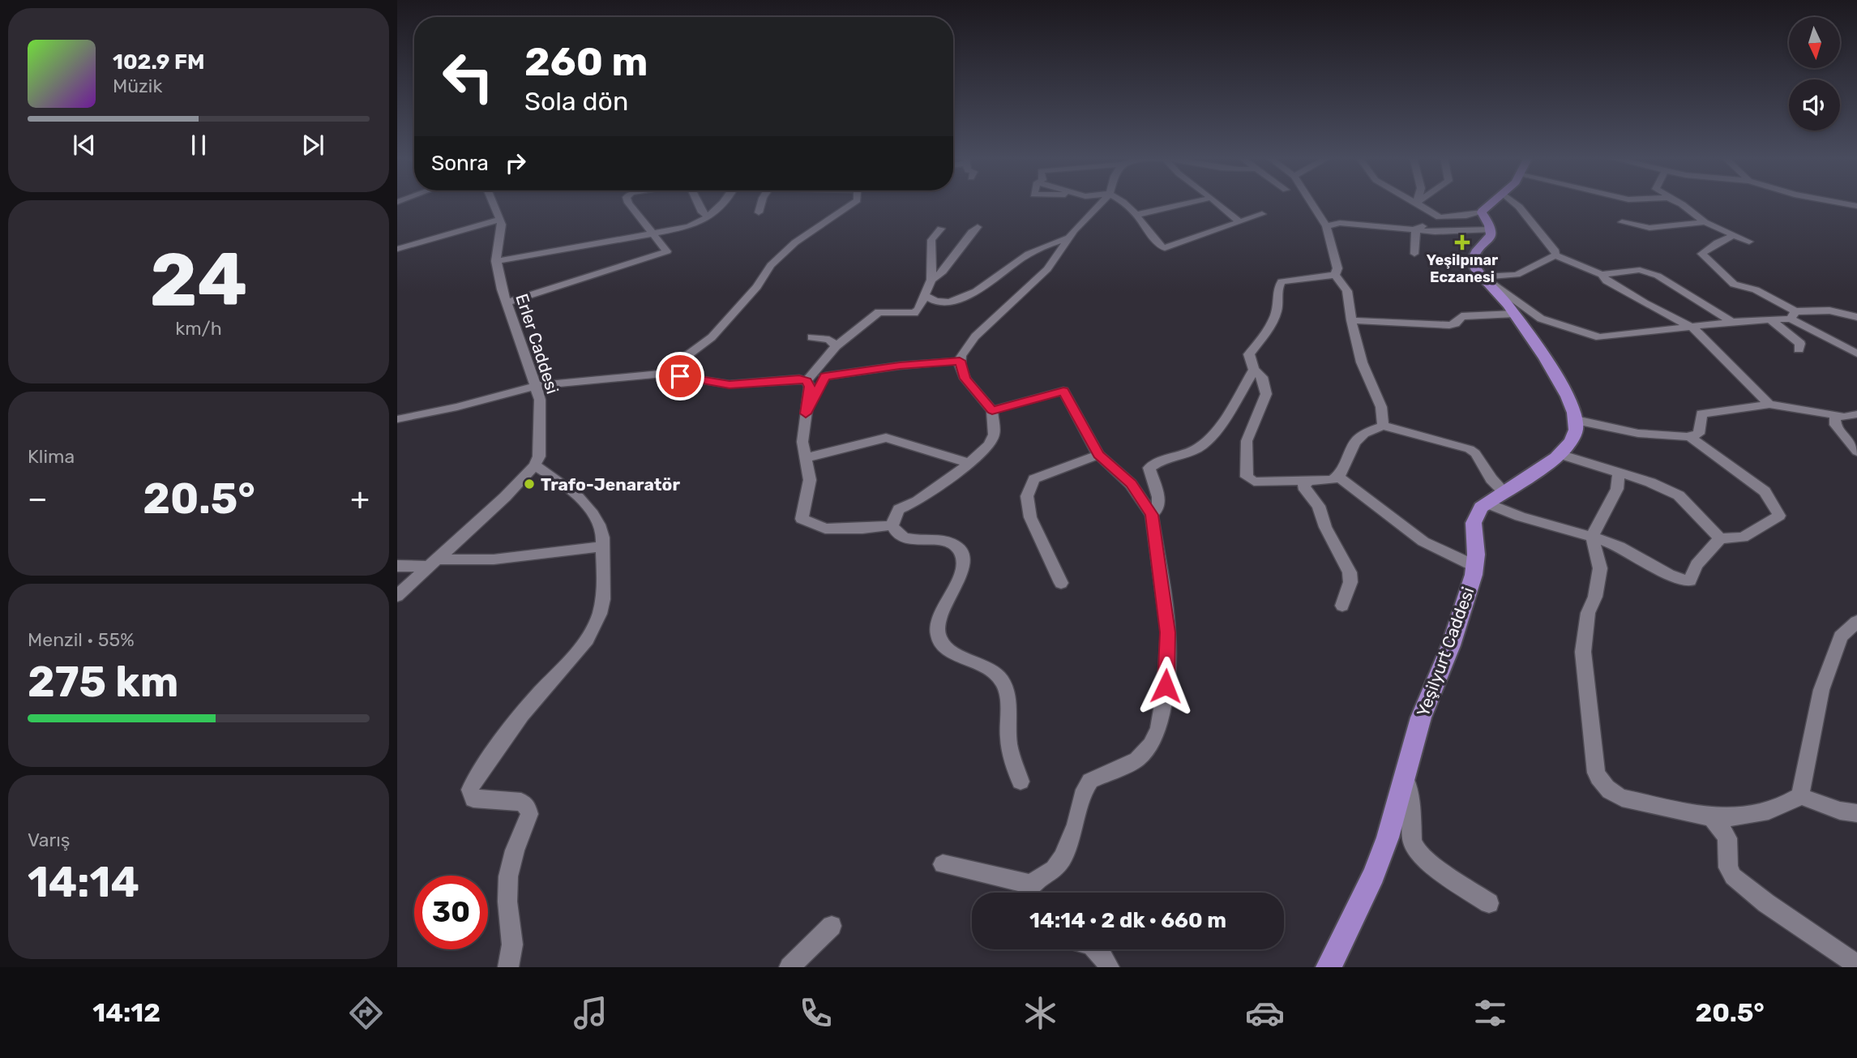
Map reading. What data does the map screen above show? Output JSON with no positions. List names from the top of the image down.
{
  "streets": {
    "main road": ["Yeşilyurt Caddesi"],
    "street": ["Erler Caddesi"]
  },
  "places": {
    "health": ["Yeşilpınar Eczanesi"],
    "other": ["Trafo-Jenaratör"]
  },
  "north": "bottom",
  "page": {
    "turn": ["260 m", "Sola dön"],
    "song": ["102.9 FM", "Müzik"],
    "then": "Sonra",
    "tile": [
      ["24", "km/h"],
      "Klima",
      ["Menzil · 55%", "275 km"],
      ["Varış", "14:14"]
    ],
    "heat": ["−", "20.5°", "+"],
    "limit": "30",
    "trip": "14:14 · 2 dk · 660 m",
    "tabs": ["14:12", "20.5°"]
  }
}
